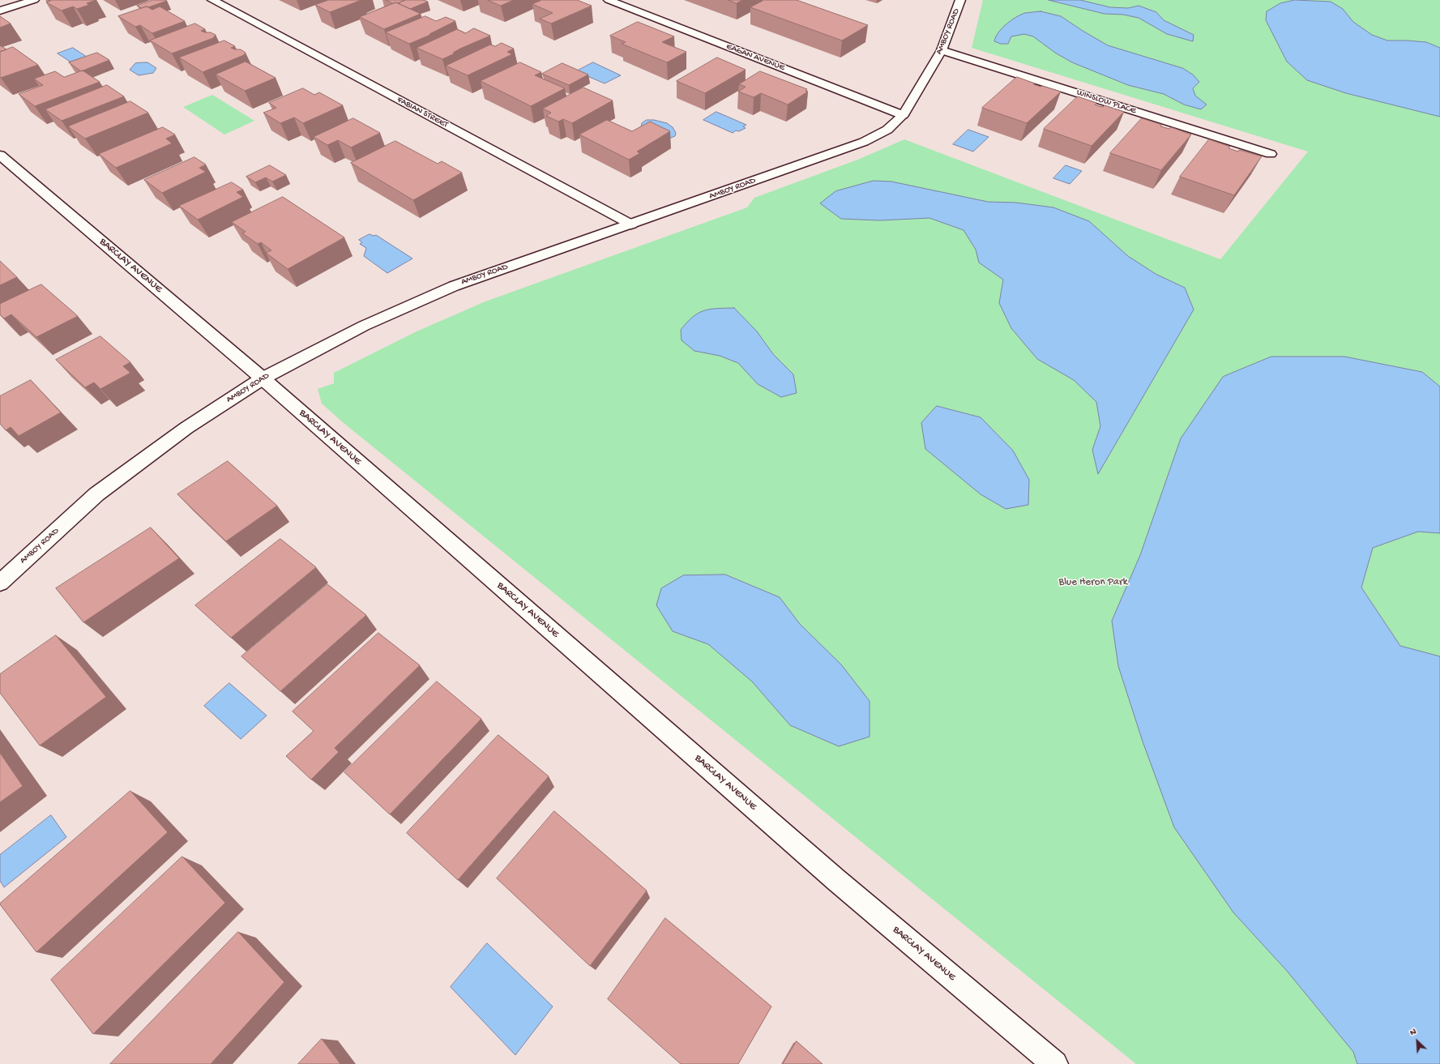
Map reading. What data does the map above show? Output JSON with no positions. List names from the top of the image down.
{
  "streets": {
    "street": [
      "AMBOY ROAD",
      "EAGAN AVENUE",
      "WINSLOW PLACE",
      "FABIAN STREET",
      "BARCLAY AVENUE"
    ]
  },
  "crossings": [
    ["AMBOY ROAD", "EAGAN AVENUE"],
    ["AMBOY ROAD", "WINSLOW PLACE"],
    ["AMBOY ROAD", "FABIAN STREET"],
    ["AMBOY ROAD", "BARCLAY AVENUE"]
  ],
  "parks": ["Blue Heron Park"],
  "north": "top left"
}
